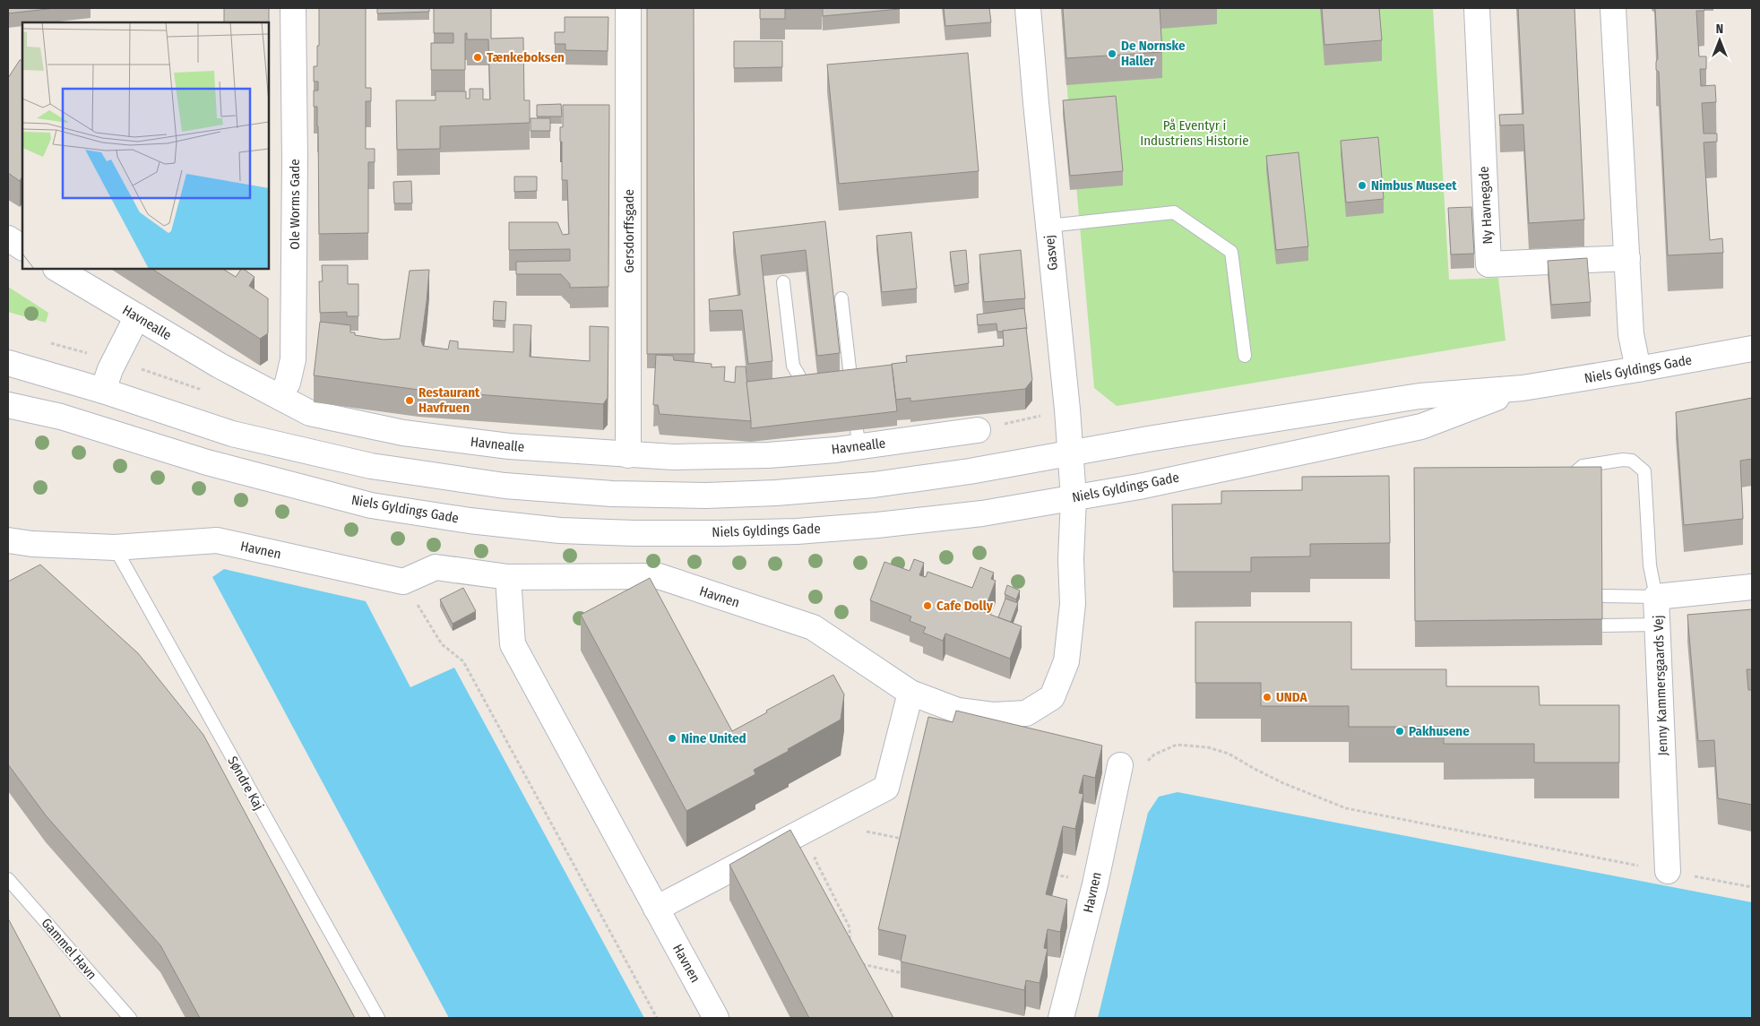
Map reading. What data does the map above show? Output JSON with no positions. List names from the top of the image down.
{
  "streets": {
    "street": [
      "Ole Worms Gade",
      "Ny Havnegade",
      "Gersdorffsgade",
      "Gasvej",
      "Havnealle",
      "Niels Gyldings Gade",
      "Havnen",
      "Jenny Kammersgaards Vej"
    ],
    "lane": ["Søndre Kaj", "Gammel Havn"]
  },
  "crossings": [
    ["Ole Worms Gade", "Havnealle"],
    ["Gersdorffsgade", "Havnealle"],
    ["Gasvej", "Niels Gyldings Gade"],
    ["Gasvej", "Havnen"],
    ["Niels Gyldings Gade", "Havnen"],
    ["Havnen", "Søndre Kaj"]
  ],
  "parks": ["På Eventyr i Industriens Historie"],
  "places": [
    "De Nornske Haller",
    "Tænkeboksen",
    "Nimbus Museet",
    "Restaurant Havfruen",
    "Cafe Dolly",
    "UNDA",
    "Pakhusene",
    "Nine United"
  ],
  "north": "top"
}
